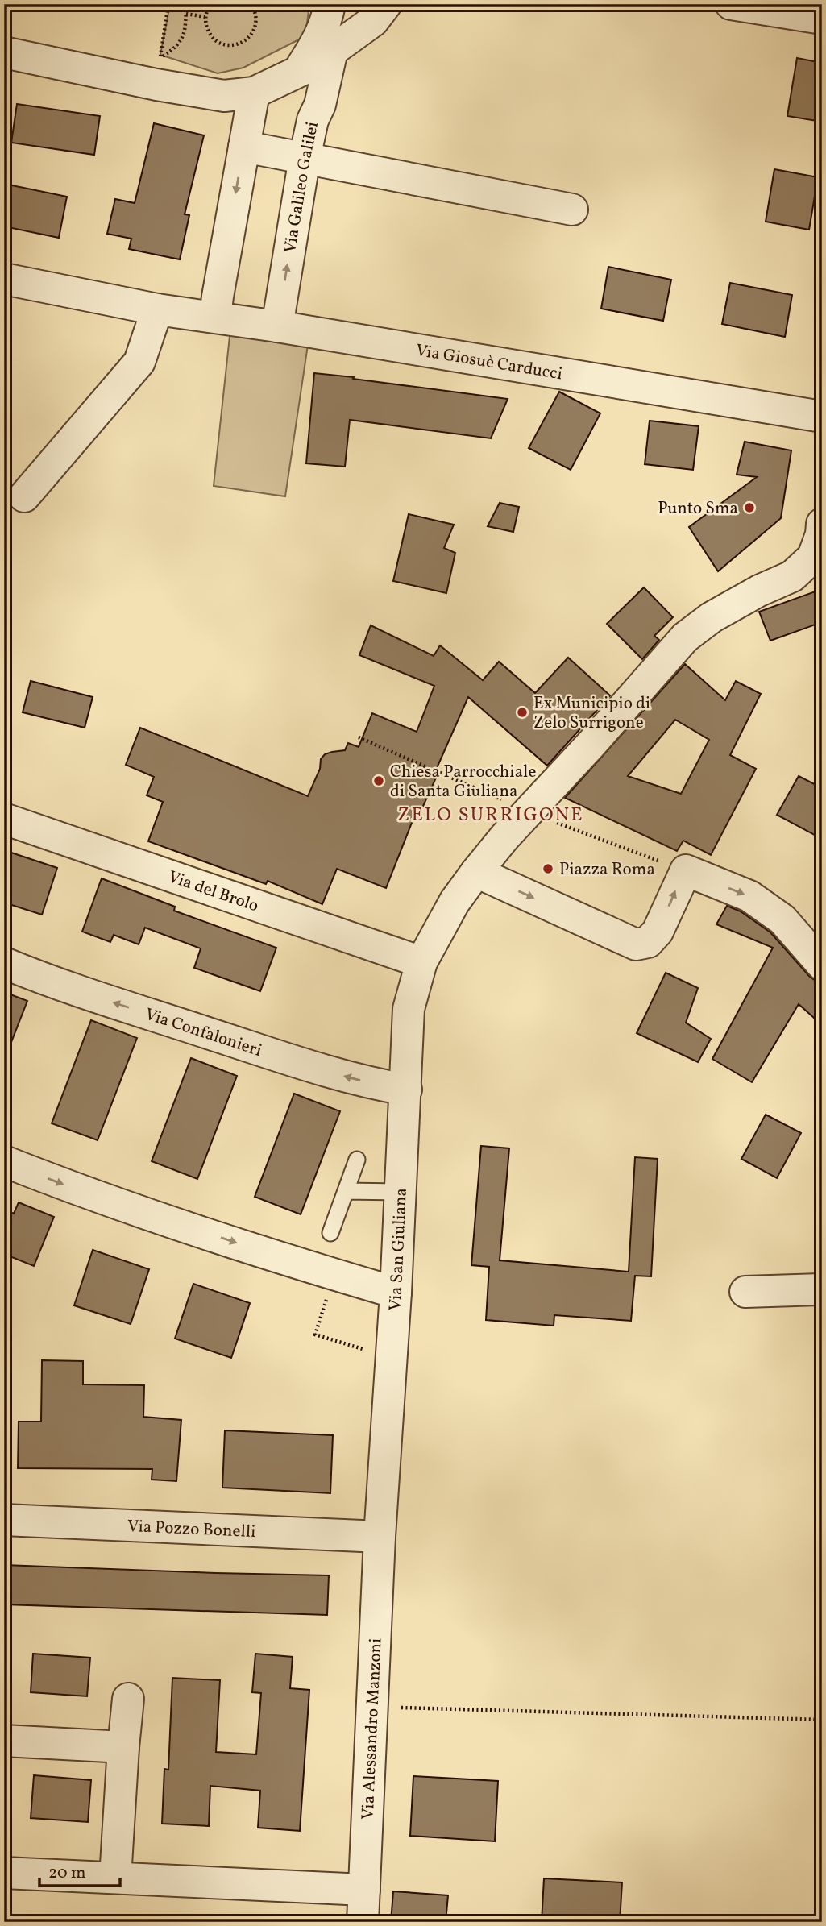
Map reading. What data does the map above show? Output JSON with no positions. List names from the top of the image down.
{
  "streets": {
    "street": [
      "Via Galileo Galilei",
      "Via Giosuè Carducci",
      "Via del Brolo",
      "Via Confalonieri",
      "Via San Giuliana",
      "Via Pozzo Bonelli",
      "Via Alessandro Manzoni"
    ]
  },
  "crossings": [
    ["Via Galileo Galilei", "Via Giosuè Carducci"],
    ["Via del Brolo", "Via San Giuliana"],
    ["Via Confalonieri", "Via San Giuliana"],
    ["Via San Giuliana", "Via Pozzo Bonelli"],
    ["Via San Giuliana", "Via Alessandro Manzoni"],
    ["Via Pozzo Bonelli", "Via Alessandro Manzoni"]
  ],
  "districts": ["ZELO SURRIGONE"],
  "places": [
    "Punto Sma",
    "Ex Municipio di Zelo Surrigone",
    "Chiesa Parrocchiale di Santa Giuliana",
    "Piazza Roma"
  ],
  "scale_bar": "20 m"
}
